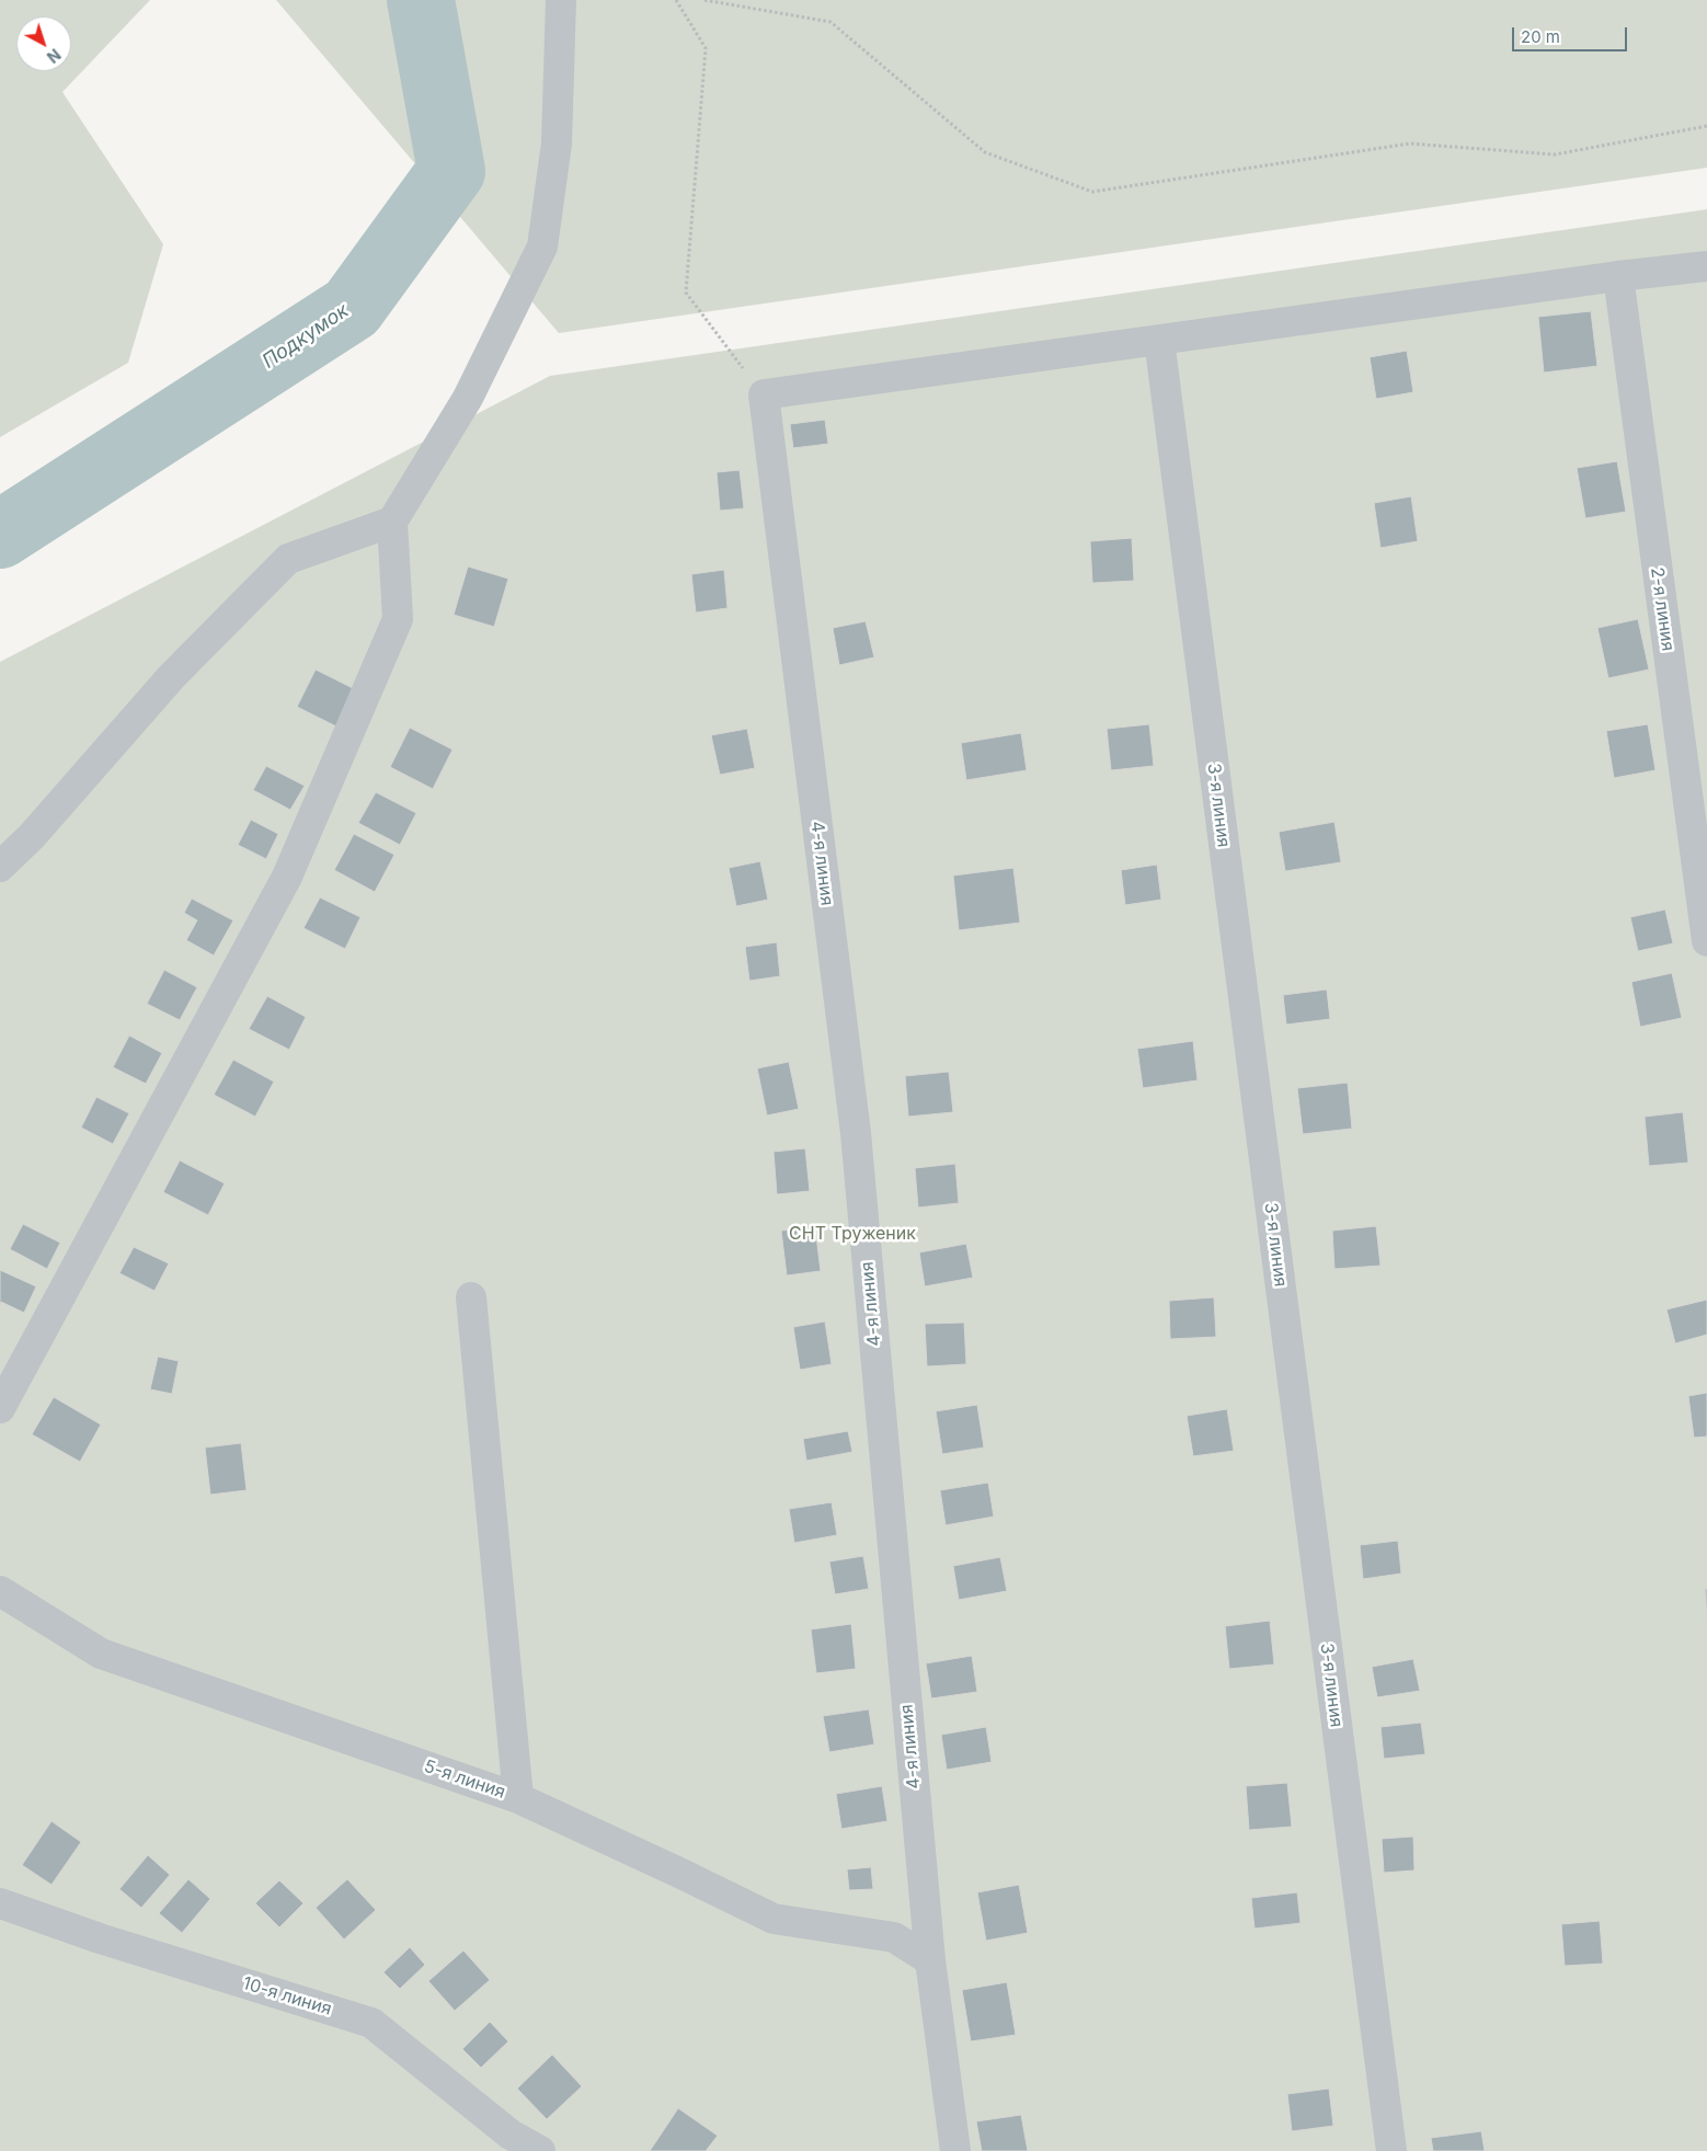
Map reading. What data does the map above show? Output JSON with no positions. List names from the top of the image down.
{
  "streets": {
    "street": [
      "2-я линия",
      "3-я линия",
      "4-я линия",
      "5-я линия",
      "10-я линия"
    ]
  },
  "crossings": [
    ["4-я линия", "5-я линия"]
  ],
  "water": ["Подкумок"],
  "parks": ["СНТ Труженик"],
  "scale_bar": "20 m",
  "north": "bottom right"
}
